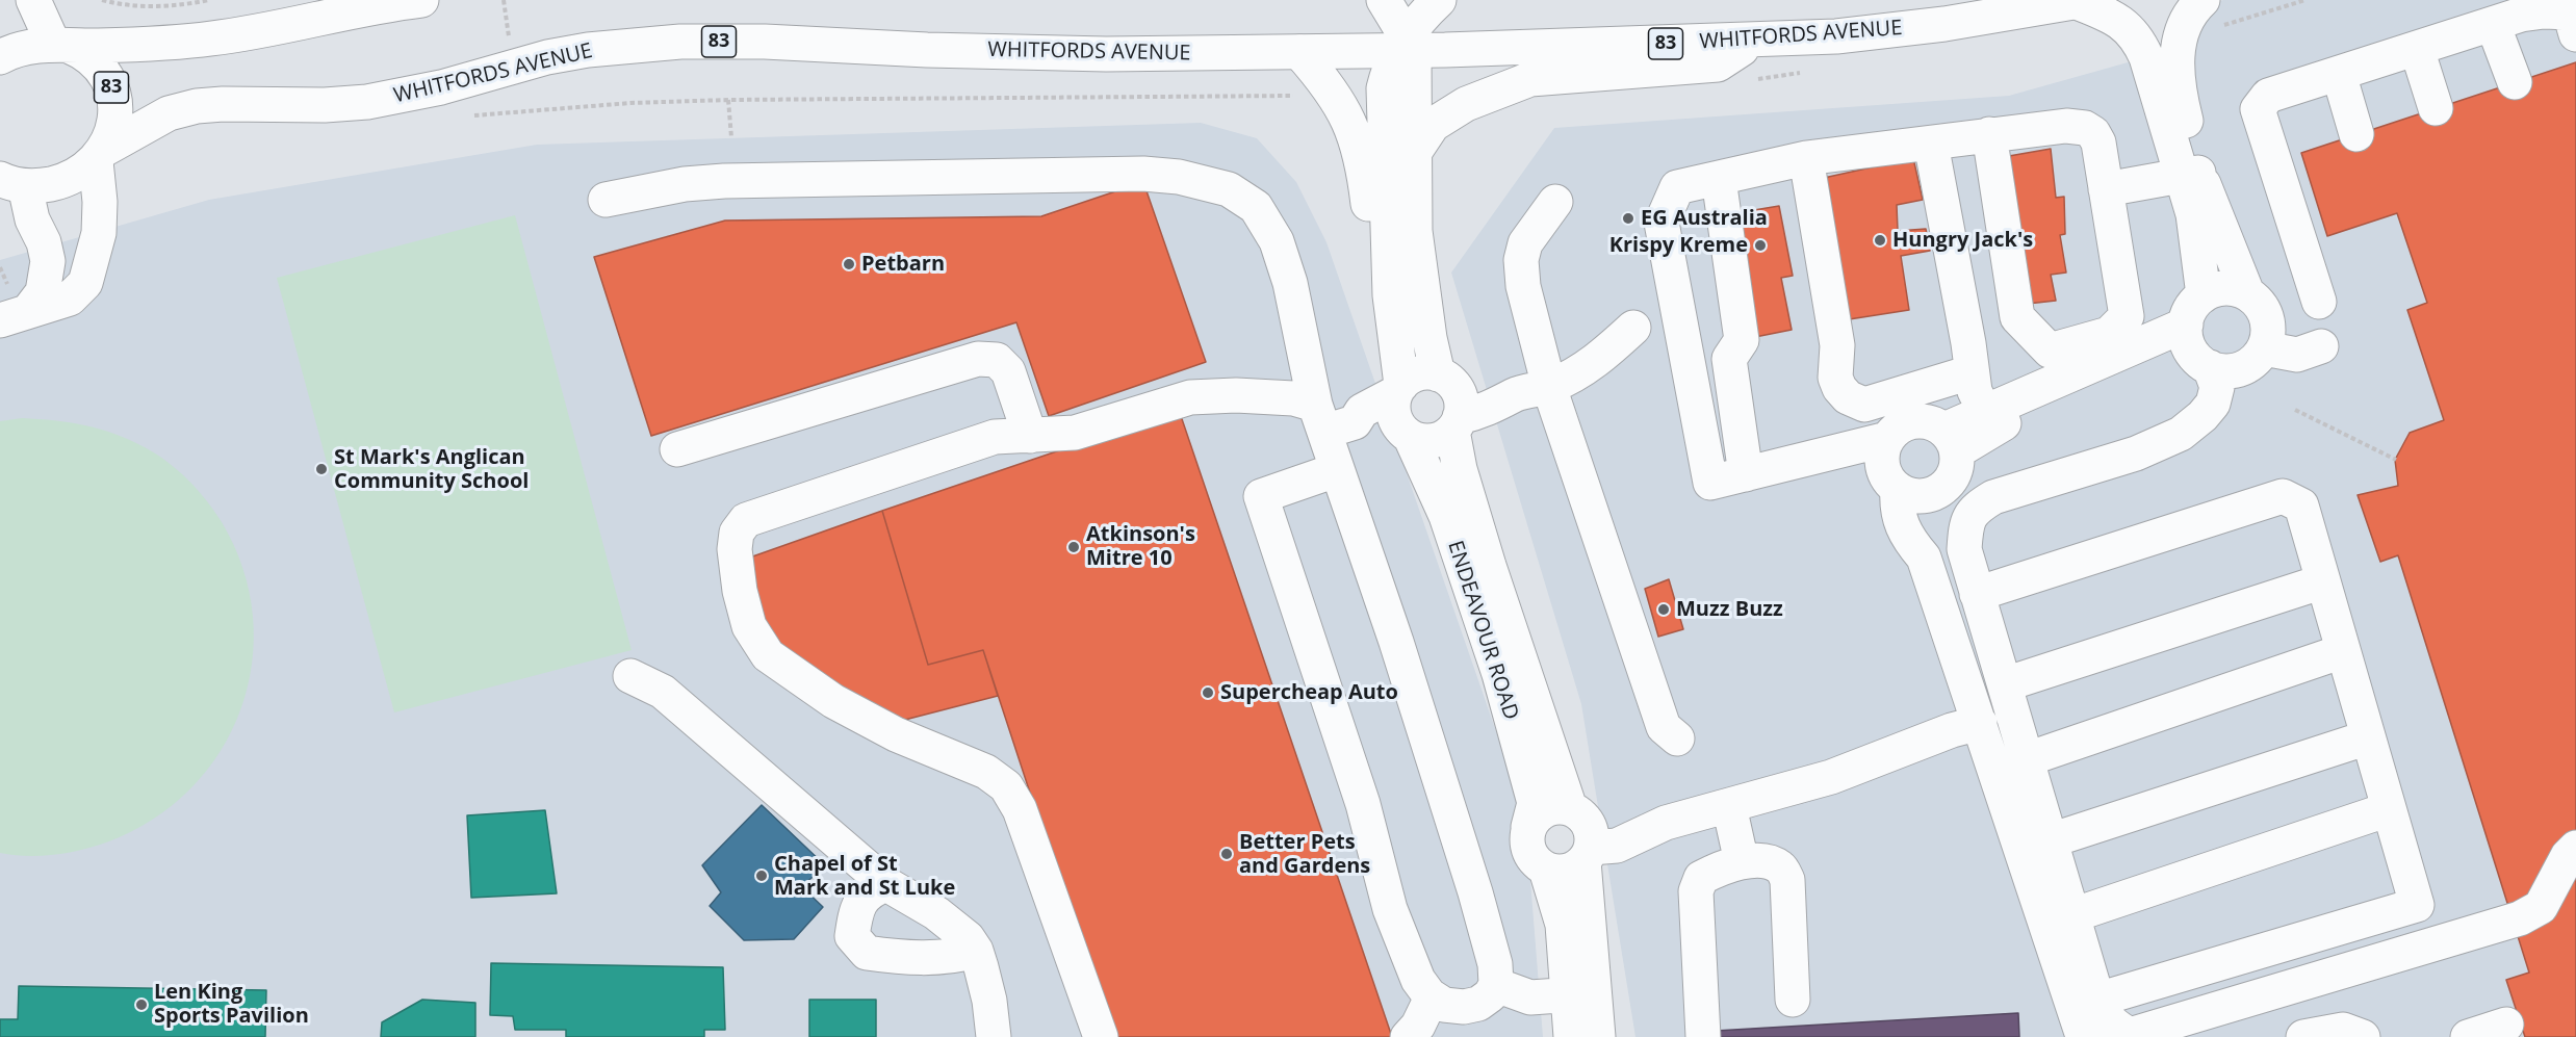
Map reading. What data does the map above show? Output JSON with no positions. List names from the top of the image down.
{
  "streets": {
    "main road": ["WHITFORDS AVENUE", "83", "ENDEAVOUR ROAD"]
  },
  "crossings": [
    ["WHITFORDS AVENUE", "83"],
    ["WHITFORDS AVENUE", "ENDEAVOUR ROAD"]
  ],
  "places": [
    "EG Australia",
    "Hungry Jack's",
    "Krispy Kreme",
    "Petbarn",
    "St Mark's Anglican Community School",
    "Atkinson's Mitre 10",
    "Muzz Buzz",
    "Supercheap Auto",
    "Better Pets and Gardens",
    "Chapel of St Mark and St Luke",
    "Len King Sports Pavilion"
  ]
}
